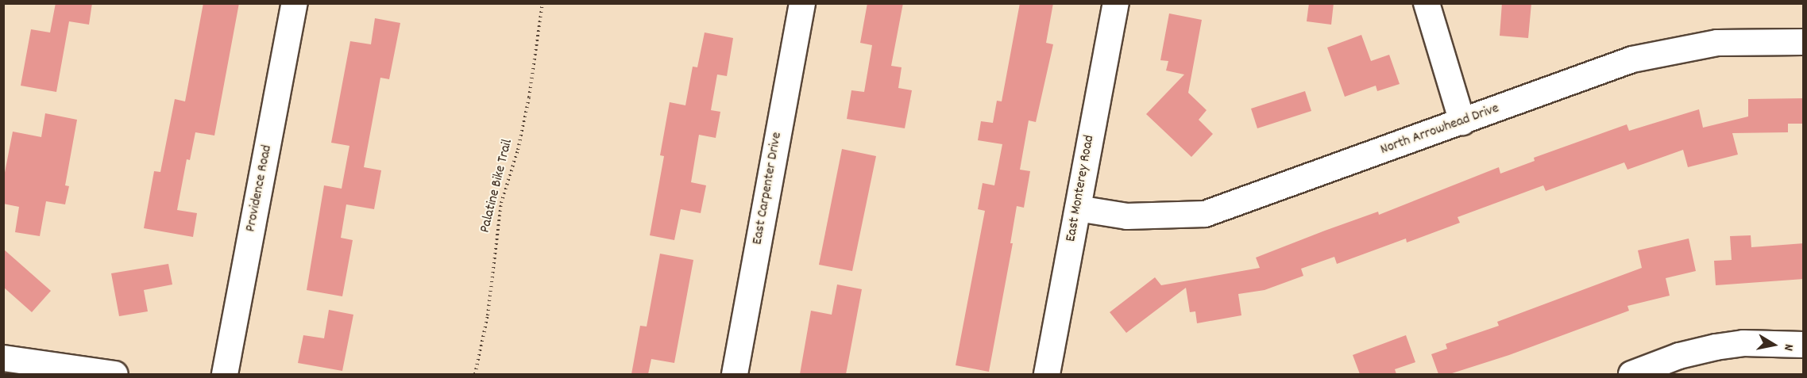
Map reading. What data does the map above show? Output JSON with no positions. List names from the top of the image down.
{
  "streets": {
    "street": [
      "North Arrowhead Drive",
      "Providence Road",
      "East Carpenter Drive",
      "East Monterey Road"
    ],
    "path": ["Palatine Bike Trail"]
  },
  "crossings": [
    ["North Arrowhead Drive", "East Monterey Road"]
  ],
  "north": "right"
}
